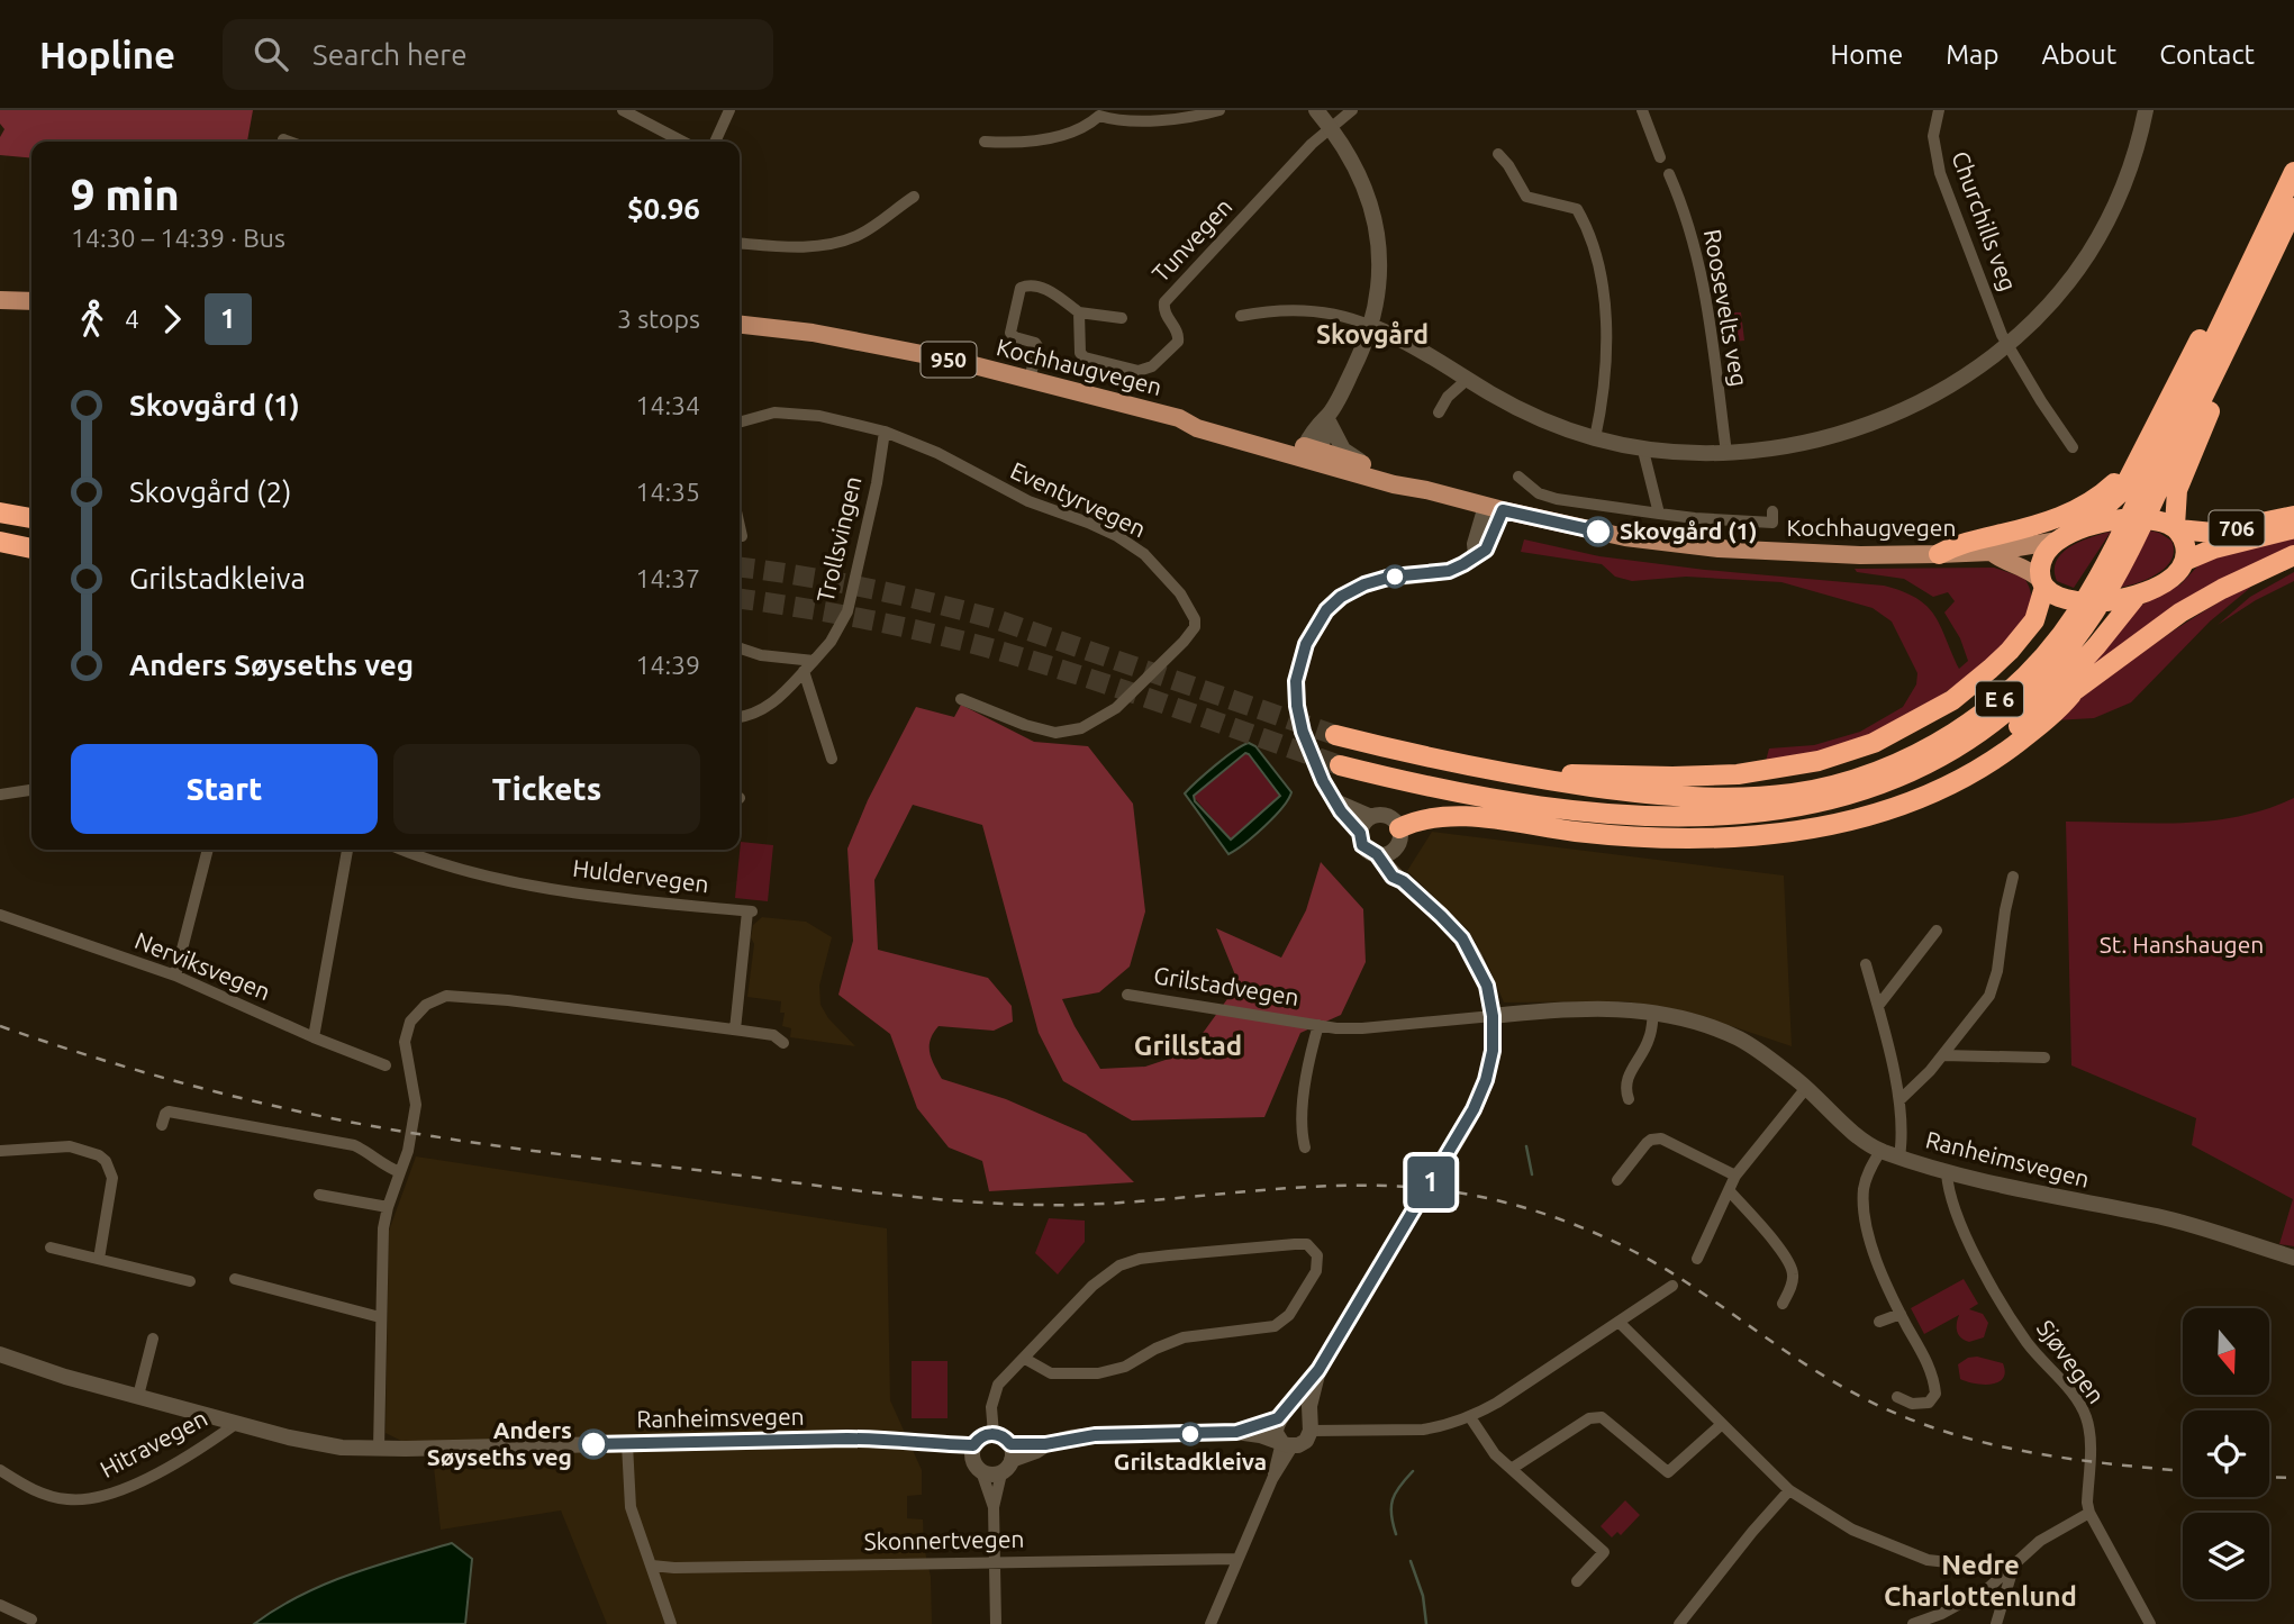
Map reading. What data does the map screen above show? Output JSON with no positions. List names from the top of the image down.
{
  "streets": {
    "highway": ["706", "E 6"],
    "main road": ["950", "Kochhaugvegen"],
    "street": [
      "Churchills veg",
      "Tunvegen",
      "Roosevelts veg",
      "Eventyrvegen",
      "Trollsvingen",
      "Huldervegen",
      "Nerviksvegen",
      "Grilstadvegen",
      "Ranheimsvegen",
      "Sjøvegen",
      "Hitravegen",
      "Skonnertvegen"
    ]
  },
  "crossings": [
    ["Kochhaugvegen", "706"],
    ["Kochhaugvegen", "E 6"],
    ["Eventyrvegen", "Trollsvingen"],
    ["706", "E 6"],
    ["Grilstadvegen", "Ranheimsvegen"],
    ["Ranheimsvegen", "Sjøvegen"],
    ["Ranheimsvegen", "Hitravegen"]
  ],
  "districts": ["Skovgård", "Grillstad", "Nedre Charlottenlund"],
  "parks": ["St. Hanshaugen"],
  "places": ["Skovgård (1)", "Grilstadkleiva", "Anders Søyseths veg"],
  "lines": ["bus line 1"],
  "north": "bottom",
  "page": {
    "header": "Hopline",
    "search": "Search here",
    "nav": [
      "Home",
      "Map",
      "About",
      "Contact"
    ],
    "on_map": "1",
    "heading": ["9 min", "14:30 – 14:39 · Bus", "$0.96"],
    "legs": ["4", "1", "3 stops"],
    "list": [
      {
        "name": "Skovgård (1)",
        "value": "14:34"
      },
      {
        "name": "Skovgård (2)",
        "value": "14:35"
      },
      {
        "name": "Grilstadkleiva",
        "value": "14:37"
      },
      {
        "name": "Anders Søyseths veg",
        "value": "14:39"
      }
    ],
    "buttons": ["Start", "Tickets"]
  }
}
